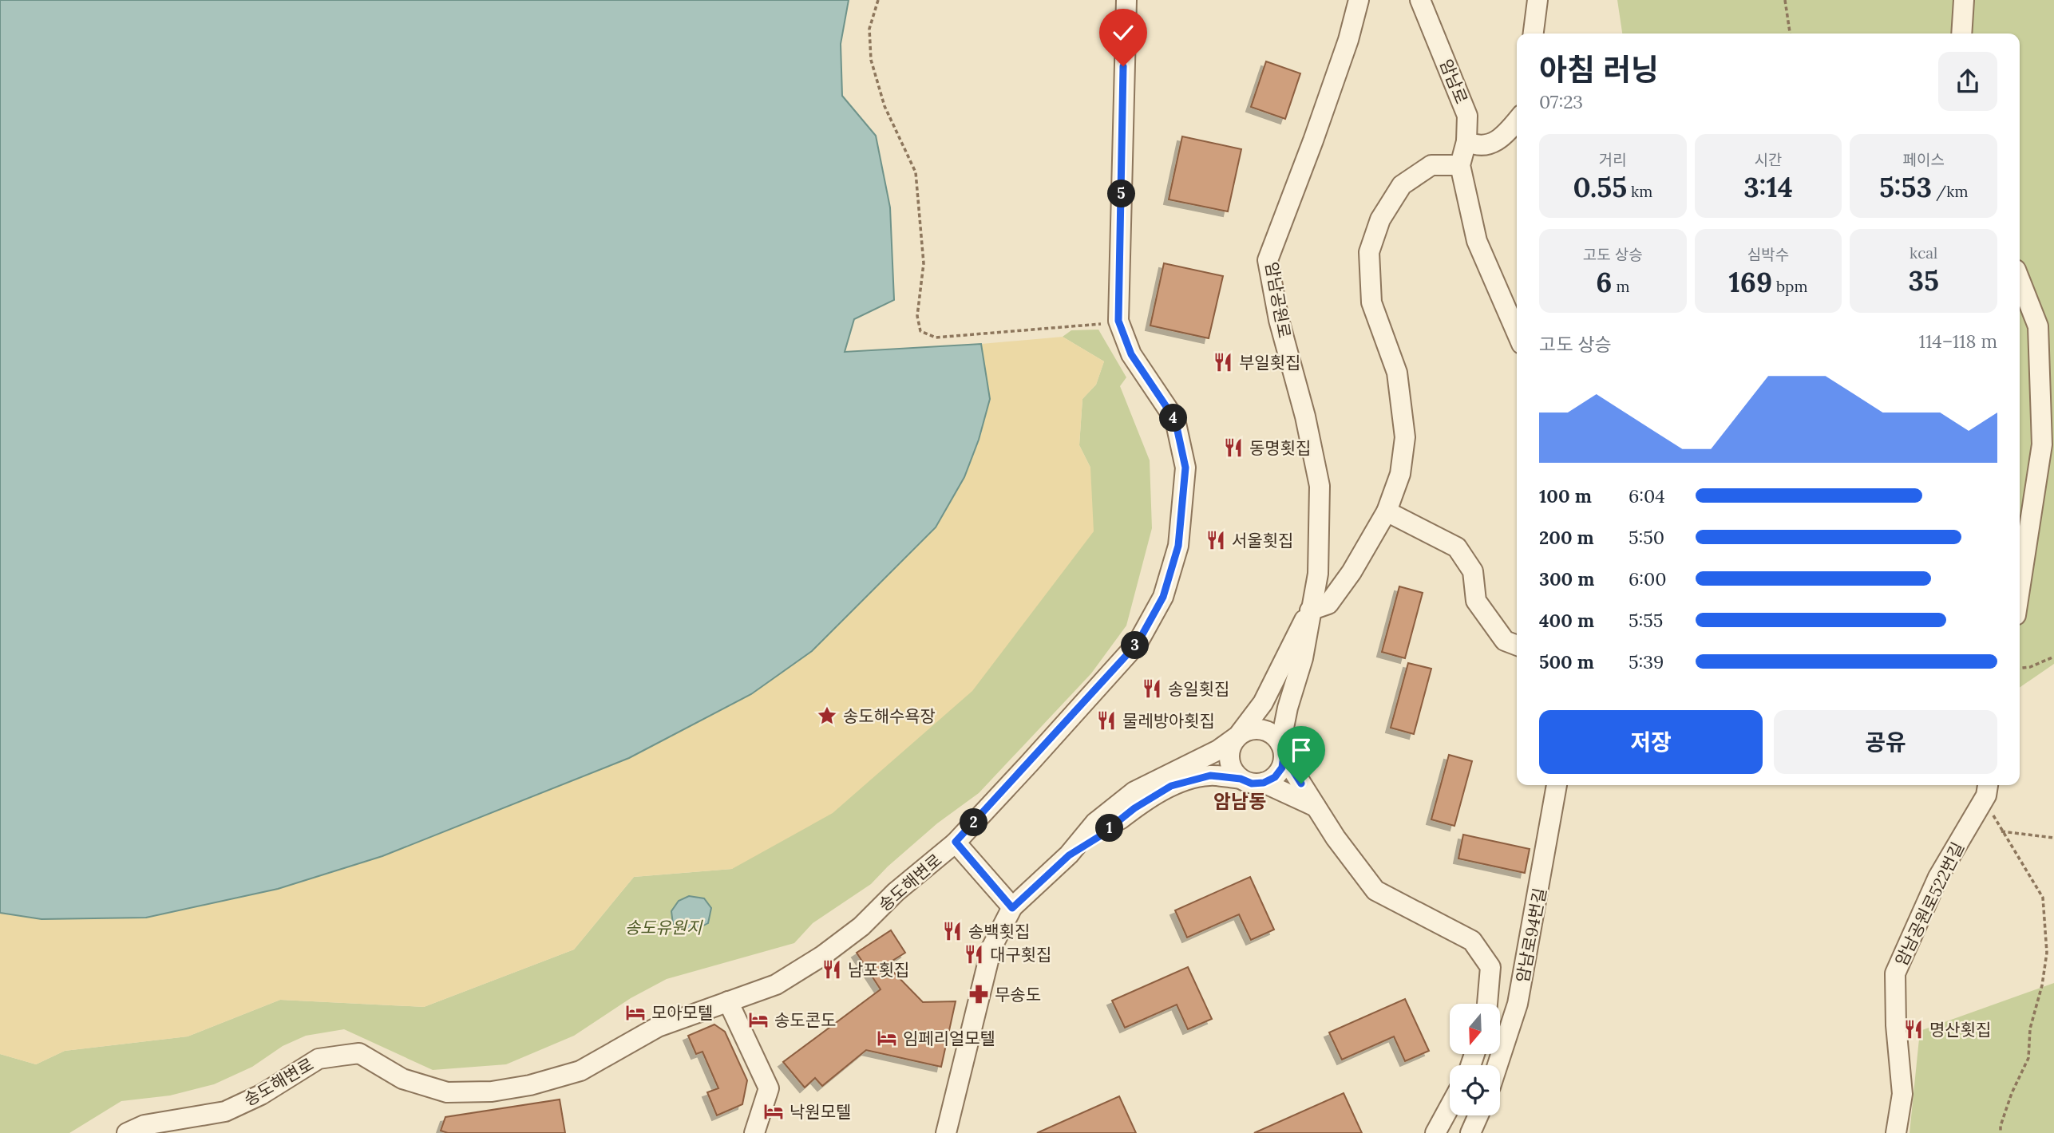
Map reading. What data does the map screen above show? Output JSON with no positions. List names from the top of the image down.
{
  "streets": {
    "street": [
      "암남로",
      "암남공원로",
      "송도해변로",
      "암남공원로522번길",
      "암남로94번길"
    ]
  },
  "districts": ["암남동"],
  "parks": ["송도유원지"],
  "places": {
    "restaurant": [
      "부일횟집",
      "동명횟집",
      "서울횟집",
      "송일횟집",
      "물레방아횟집",
      "송백횟집",
      "대구횟집",
      "남포횟집",
      "명산횟집"
    ],
    "place": ["송도해수욕장"],
    "pharmacy": ["무송도"],
    "hotel": [
      "모아모텔",
      "송도콘도",
      "임페리얼모텔",
      "낙원모텔"
    ]
  },
  "north": "bottom",
  "page": {
    "heading": ["아침 러닝", "07:23"],
    "stats": [
      ["거리", "0.55 km"],
      ["시간", "3:14"],
      ["페이스", "5:53 /km"],
      ["고도 상승", "6 m"],
      ["심박수", "169 bpm"],
      ["kcal", "35"]
    ],
    "pins": [
      "5",
      "4",
      "3",
      "2",
      "1"
    ],
    "chart": ["고도 상승", "114–118 m"],
    "list": [
      {
        "name": "100 m",
        "note": "6:04"
      },
      {
        "name": "200 m",
        "note": "5:50"
      },
      {
        "name": "300 m",
        "note": "6:00"
      },
      {
        "name": "400 m",
        "note": "5:55"
      },
      {
        "name": "500 m",
        "note": "5:39"
      }
    ],
    "buttons": ["저장", "공유"]
  }
}
